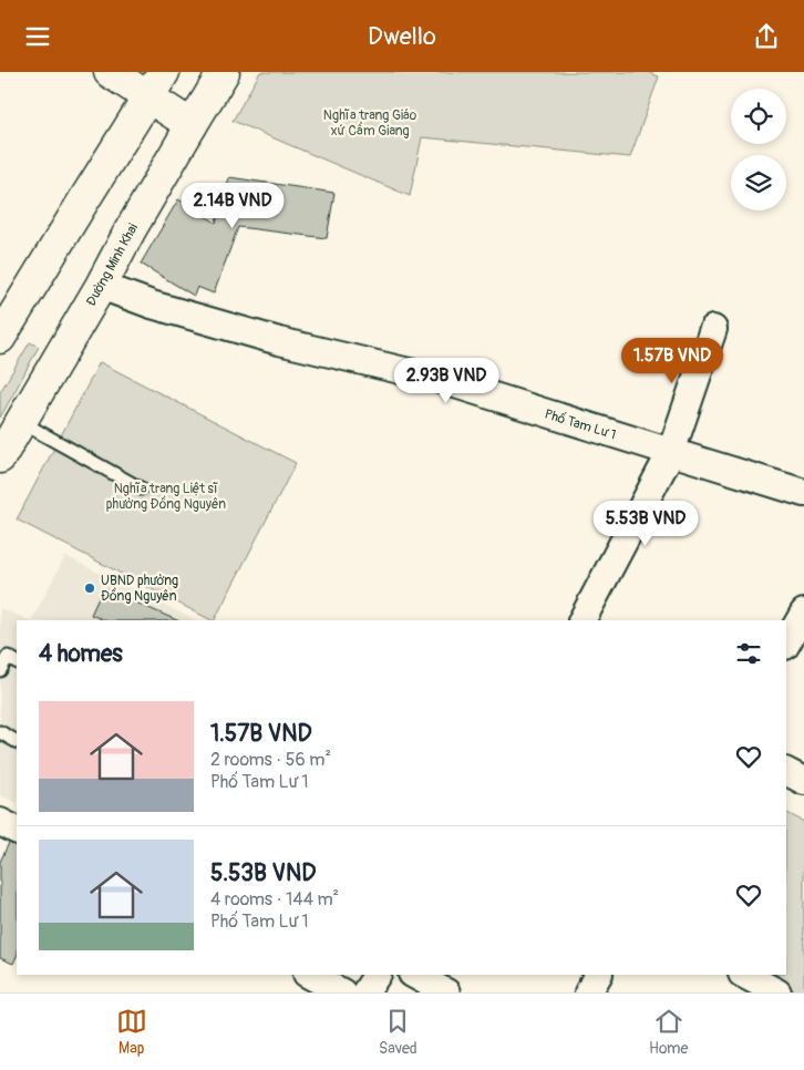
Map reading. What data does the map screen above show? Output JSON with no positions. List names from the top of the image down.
{
  "streets": {
    "main road": ["Đường Minh Khai"],
    "street": ["Phố Tam Lư 1"]
  },
  "crossings": [
    ["Đường Minh Khai", "Phố Tam Lư 1"]
  ],
  "parks": ["Nghĩa trang Giáo xứ Cẩm Giang", "Nghĩa trang Liệt sĩ phường Đồng Nguyên"],
  "places": ["UBND phường Đồng Nguyên"],
  "page": {
    "header": "Dwello",
    "price": [
      "2.14B VND",
      "1.57B VND",
      "2.93B VND",
      "5.53B VND"
    ],
    "heading": "4 homes",
    "list": [
      {
        "name": "1.57B VND",
        "note": "2 rooms · 56 m² · Phố Tam Lư 1"
      },
      {
        "name": "5.53B VND",
        "note": "4 rooms · 144 m² · Phố Tam Lư 1"
      }
    ],
    "tabs": ["Map", "Saved", "Home"]
  }
}
